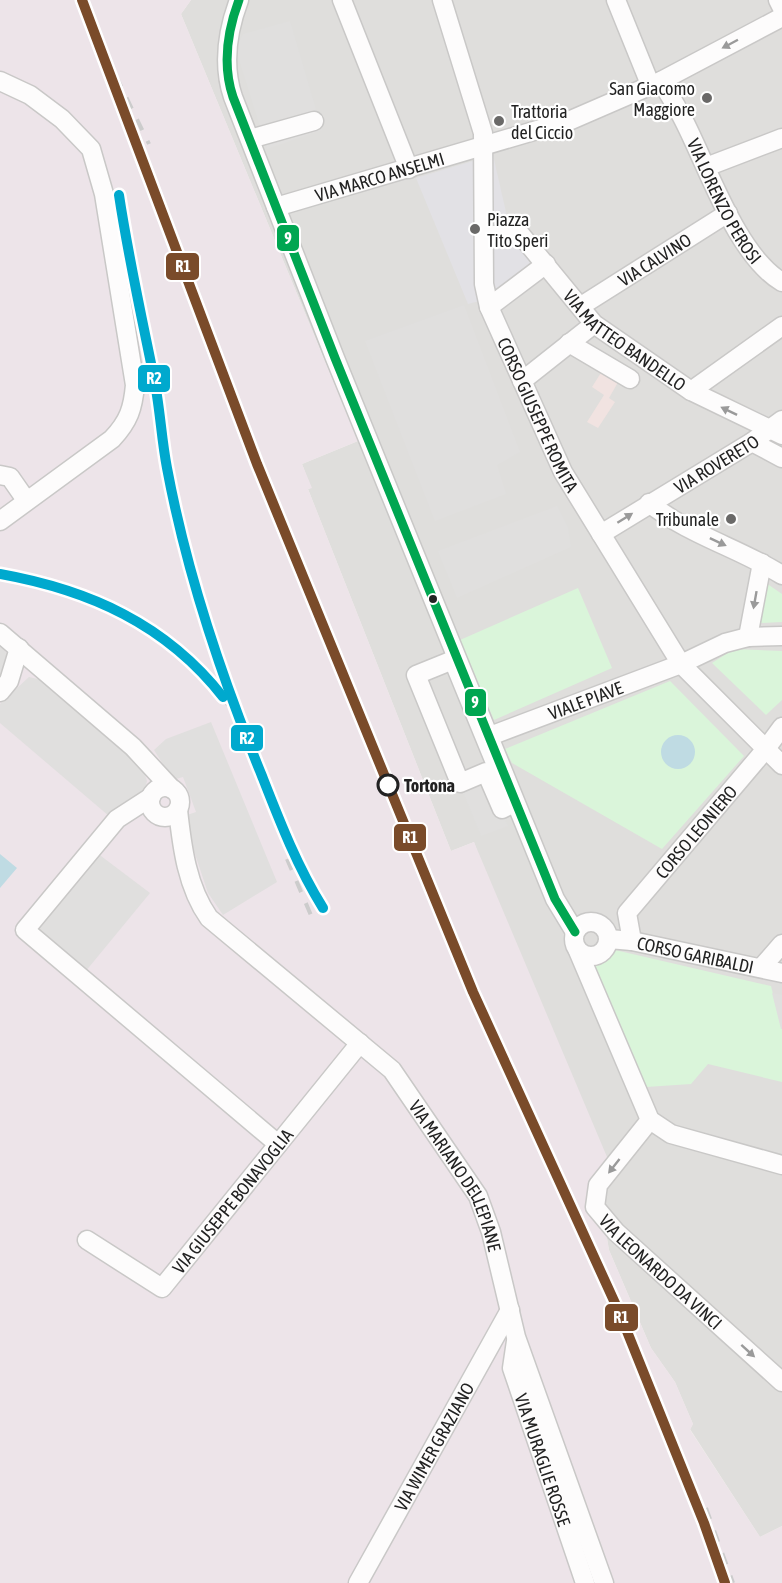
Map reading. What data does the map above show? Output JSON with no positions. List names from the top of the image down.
{
  "streets": {
    "street": [
      "VIA MARCO ANSELMI",
      "VIA LORENZO PEROSI",
      "VIA CALVINO",
      "VIA MATTEO BANDELLO",
      "CORSO GIUSEPPE ROMITA",
      "VIA ROVERETO",
      "VIALE PIAVE",
      "CORSO LEONIERO",
      "CORSO GARIBALDI",
      "VIA MARIANO DELLEPIANE",
      "VIA GIUSEPPE BONAVOGLIA",
      "VIA LEONARDO DA VINCI",
      "VIA WIMER GRAZIANO",
      "VIA MURAGLIE ROSSE"
    ]
  },
  "crossings": [
    ["VIA MARCO ANSELMI", "VIA LORENZO PEROSI"],
    ["VIA MARCO ANSELMI", "CORSO GIUSEPPE ROMITA"],
    ["VIA LORENZO PEROSI", "VIA CALVINO"],
    ["VIA CALVINO", "VIA MATTEO BANDELLO"],
    ["VIA MATTEO BANDELLO", "CORSO GIUSEPPE ROMITA"],
    ["VIA MATTEO BANDELLO", "VIA ROVERETO"],
    ["CORSO GIUSEPPE ROMITA", "VIA ROVERETO"],
    ["CORSO GIUSEPPE ROMITA", "VIALE PIAVE"],
    ["CORSO GIUSEPPE ROMITA", "CORSO LEONIERO"],
    ["CORSO LEONIERO", "CORSO GARIBALDI"],
    ["VIA MARIANO DELLEPIANE", "VIA GIUSEPPE BONAVOGLIA"],
    ["VIA MARIANO DELLEPIANE", "VIA WIMER GRAZIANO"],
    ["VIA MARIANO DELLEPIANE", "VIA MURAGLIE ROSSE"]
  ],
  "one_way": ["VIA LEONARDO DA VINCI"],
  "places": [
    "San Giacomo Maggiore",
    "Trattoria del Ciccio",
    "Piazza Tito Speri",
    "Tribunale",
    "Tortona"
  ],
  "lines": ["transit line R1", "transit line 9", "transit line R2"]
}
